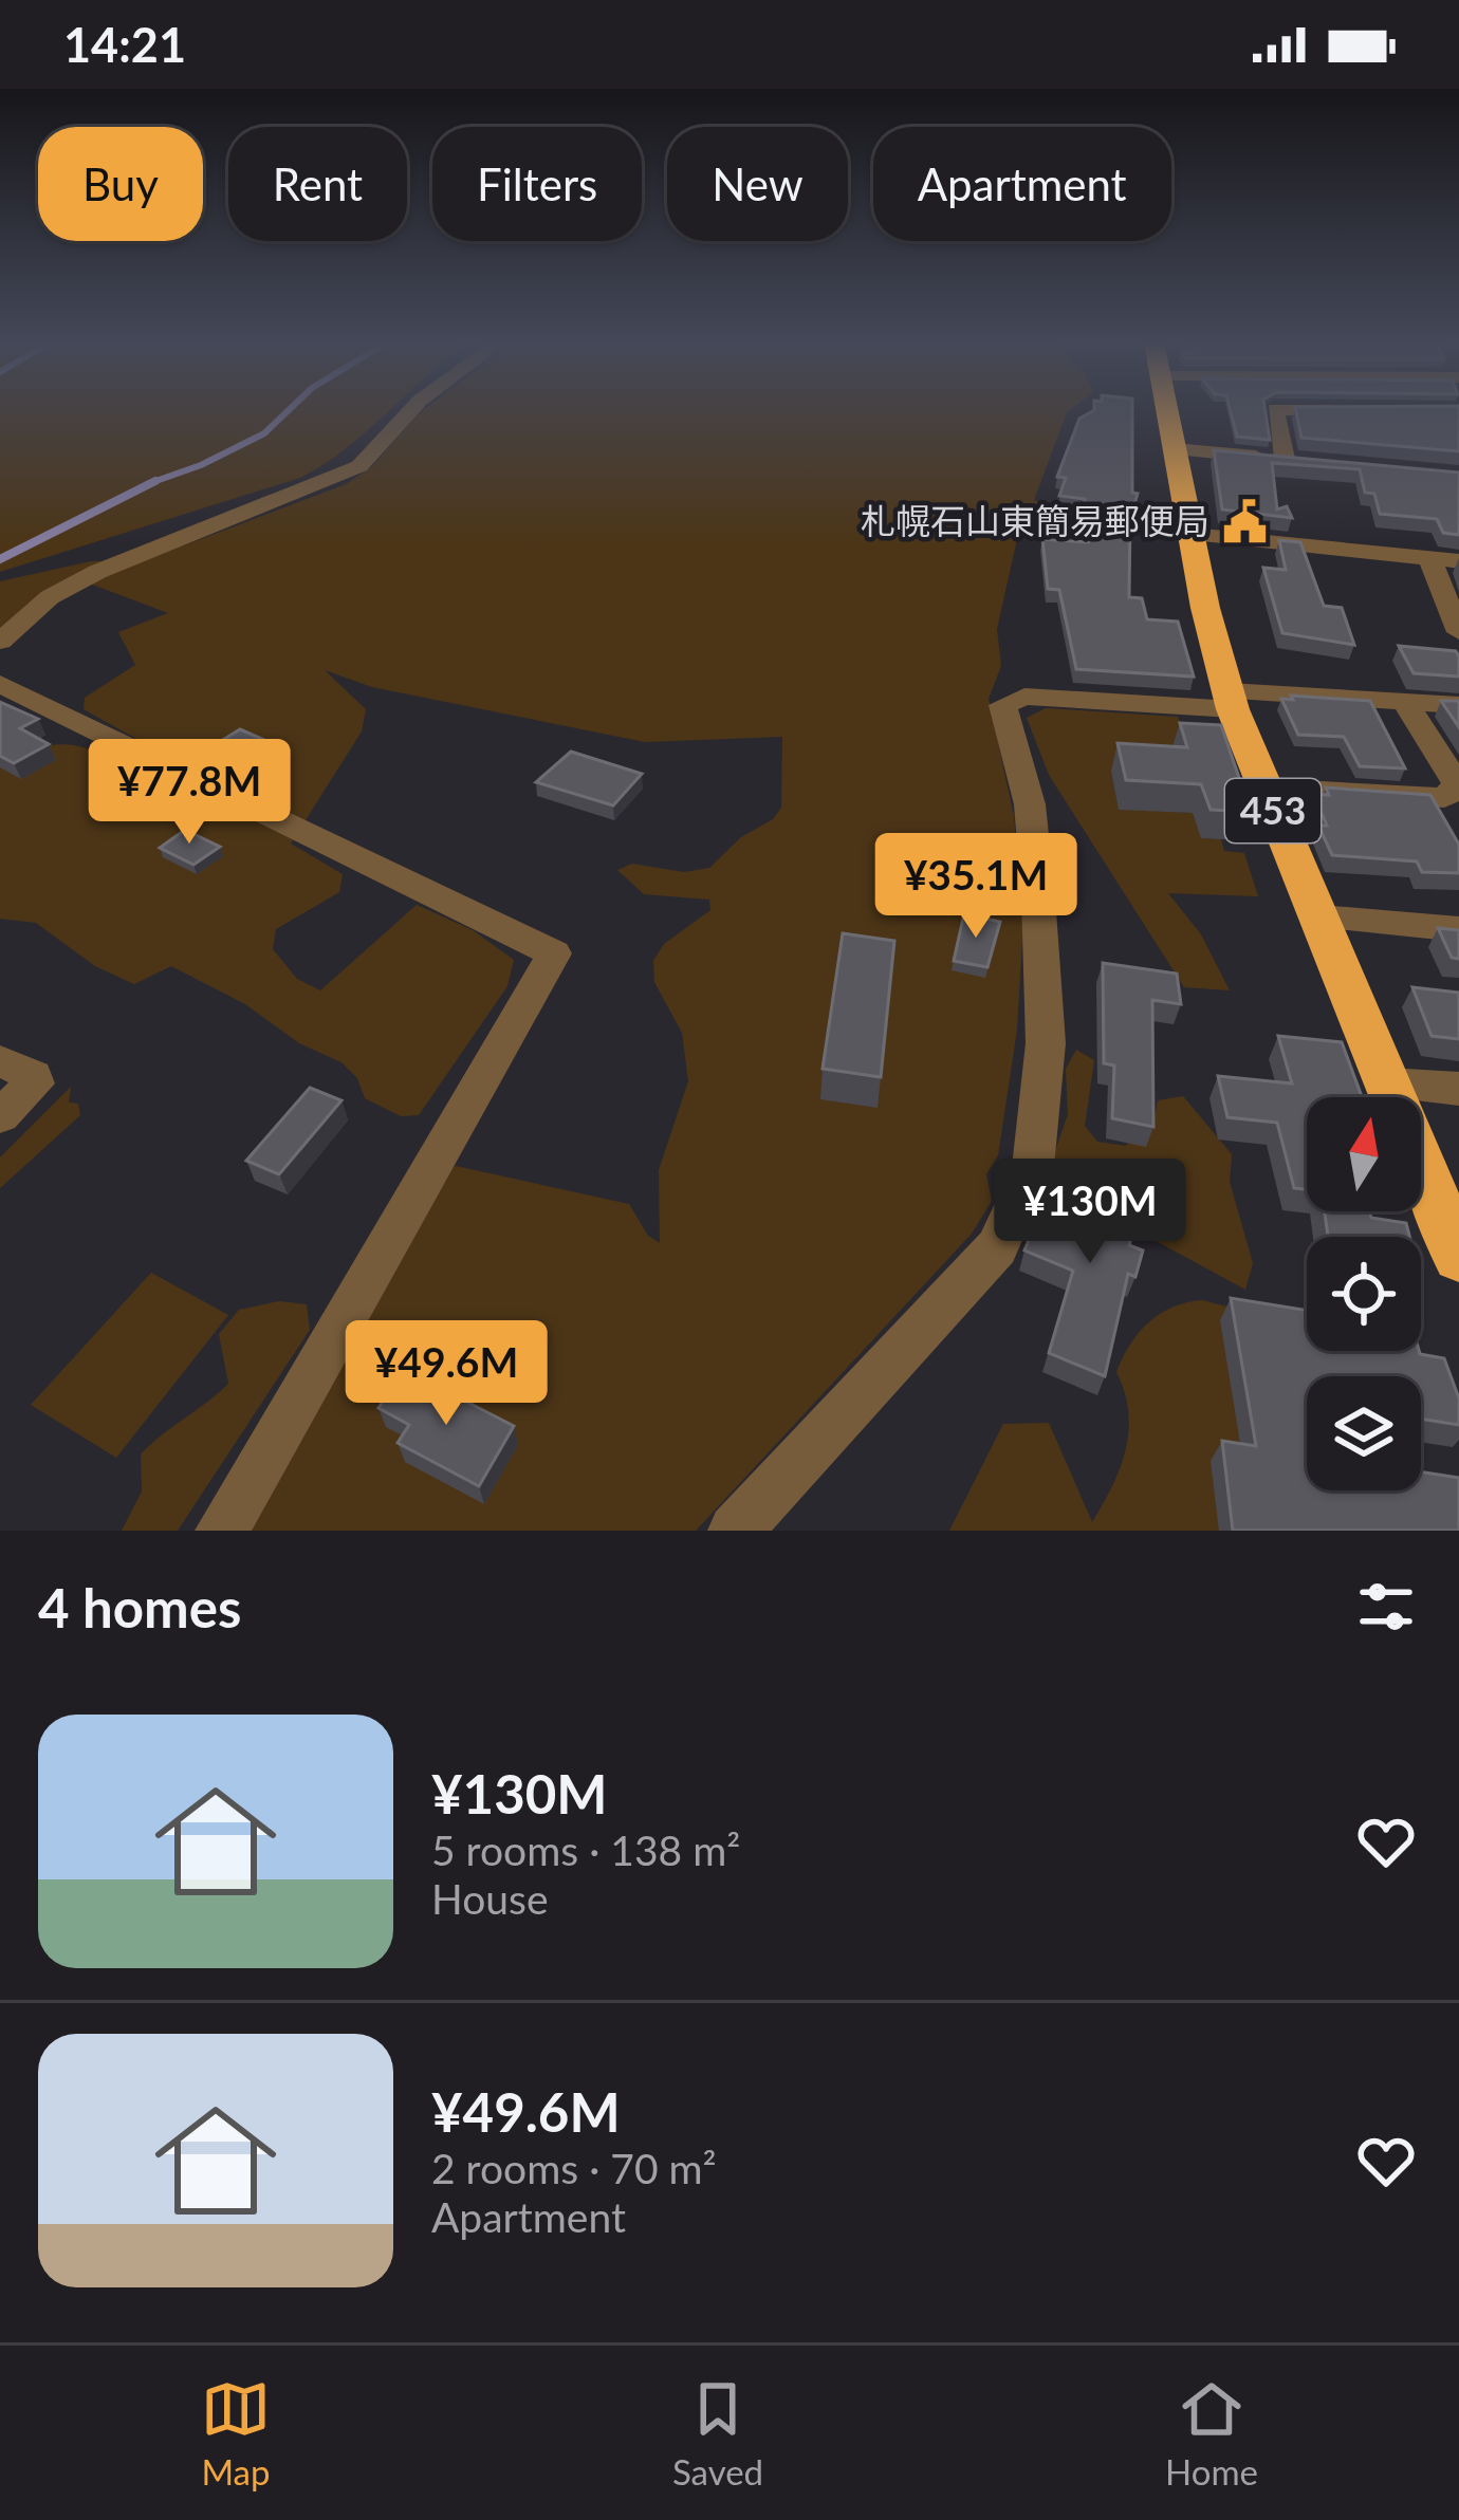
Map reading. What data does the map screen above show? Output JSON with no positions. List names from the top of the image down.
{
  "streets": {
    "highway": ["453"]
  },
  "places": {
    "public building": ["札幌石山東簡易郵便局"]
  },
  "north": "top",
  "page": {
    "status": "14:21",
    "chip": [
      "Buy",
      "Rent",
      "Filters",
      "New",
      "Apartment"
    ],
    "price": [
      "¥77.8M",
      "¥35.1M",
      "¥130M",
      "¥49.6M"
    ],
    "heading": "4 homes",
    "list": [
      {
        "name": "¥130M",
        "note": "5 rooms · 138 m² · House"
      },
      {
        "name": "¥49.6M",
        "note": "2 rooms · 70 m² · Apartment"
      }
    ],
    "tabs": ["Map", "Saved", "Home"]
  }
}
